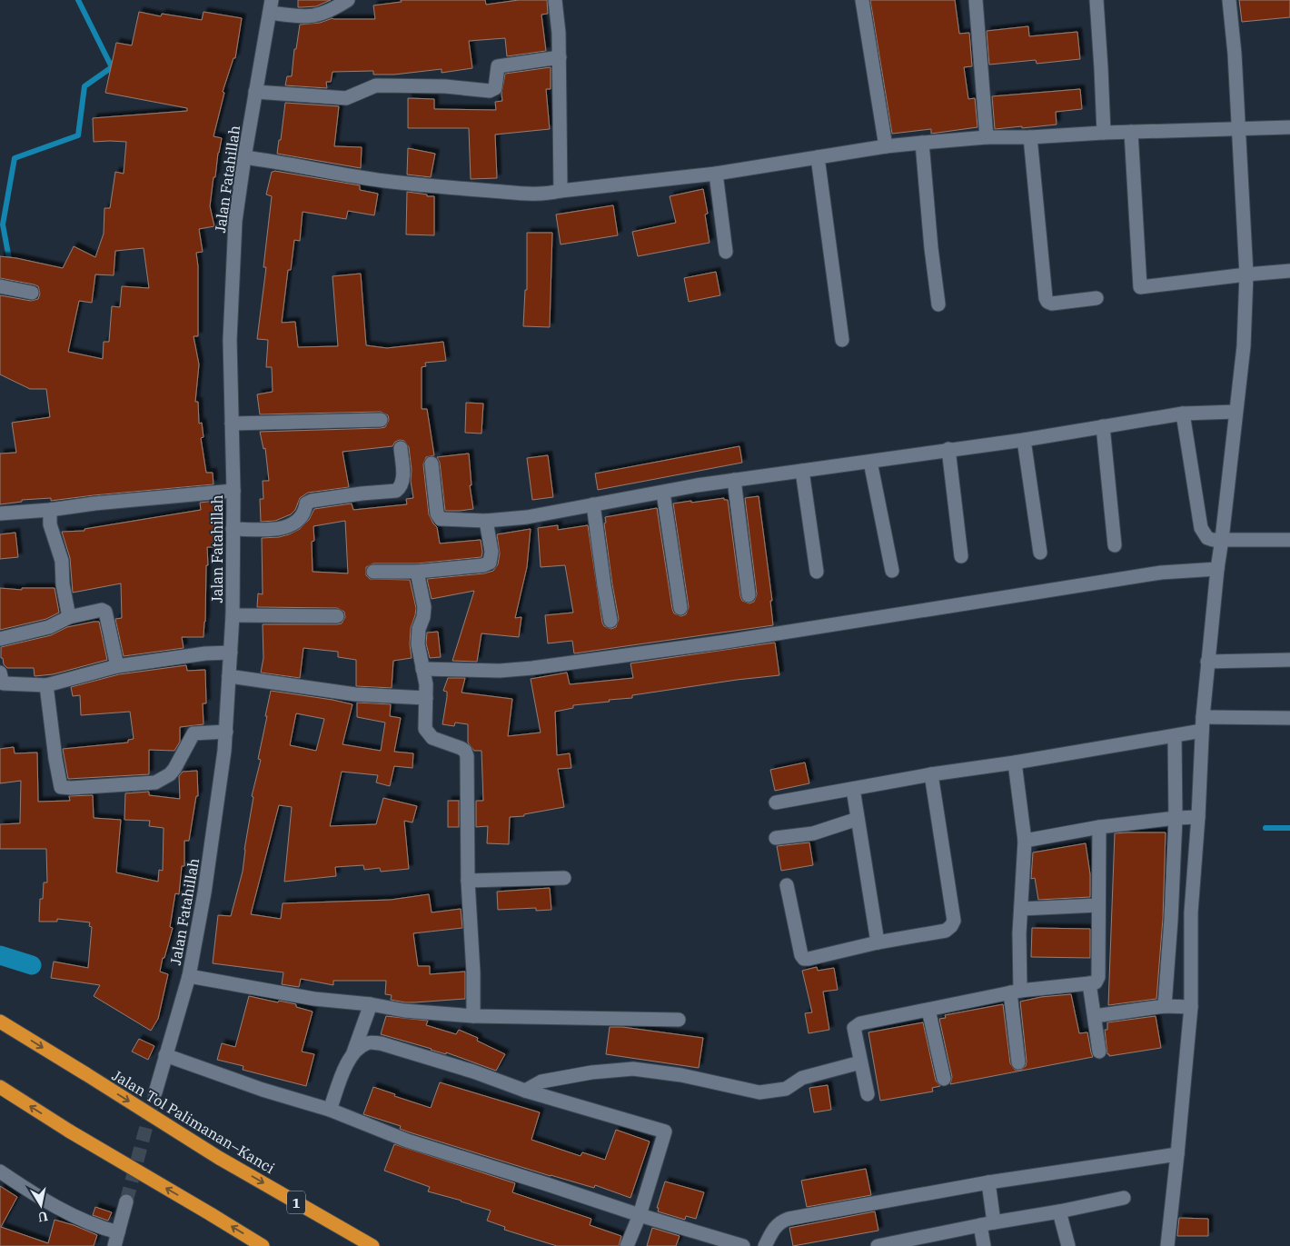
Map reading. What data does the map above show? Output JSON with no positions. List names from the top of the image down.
{
  "streets": {
    "highway": ["Jalan Tol Palimanan–Kanci", "1"],
    "street": ["Jalan Fatahillah"]
  },
  "north": "bottom"
}
